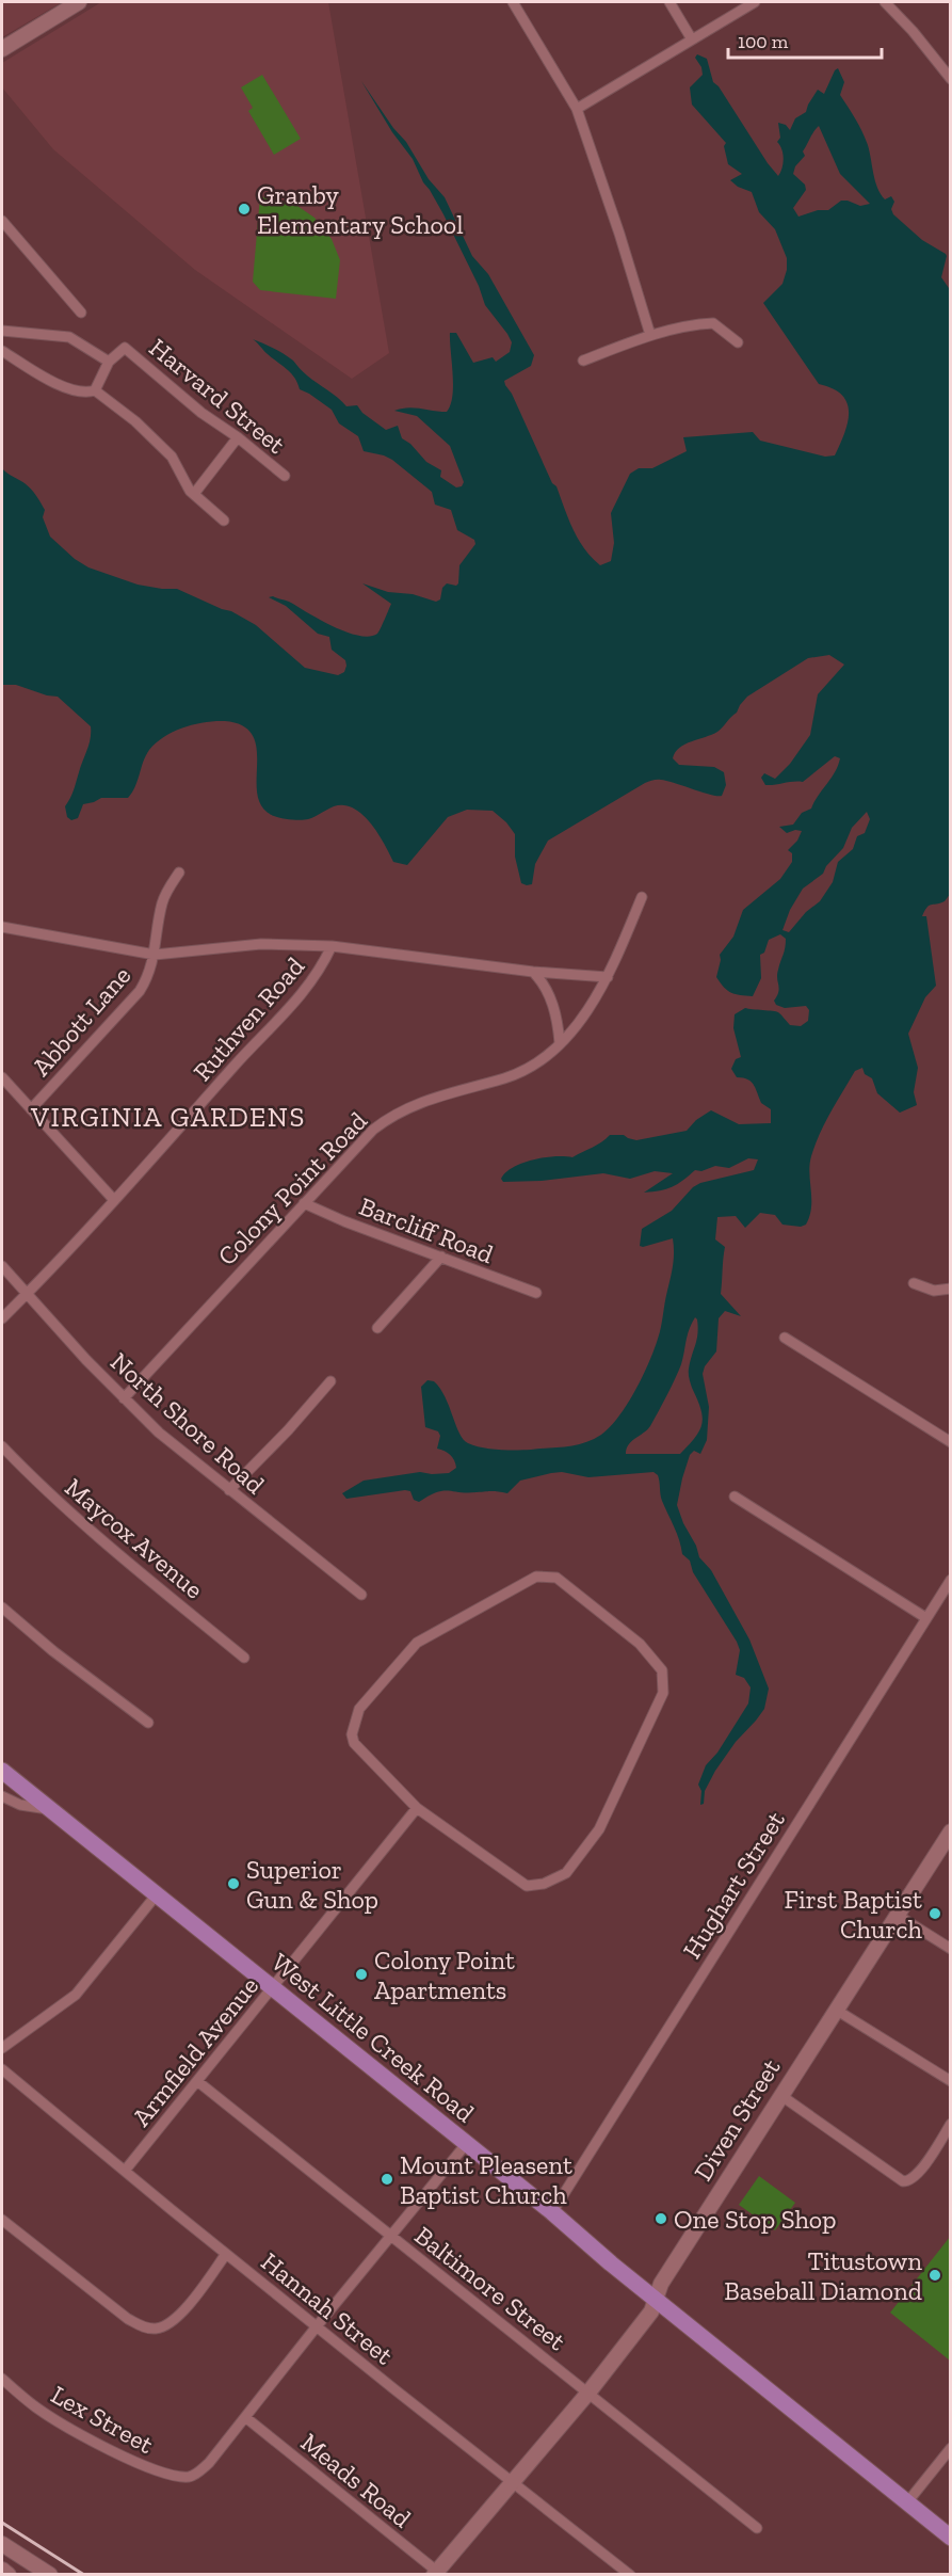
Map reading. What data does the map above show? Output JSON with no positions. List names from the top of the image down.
{
  "streets": {
    "main road": ["West Little Creek Road"],
    "street": [
      "Harvard Street",
      "Ruthven Road",
      "Abbott Lane",
      "Colony Point Road",
      "Barcliff Road",
      "North Shore Road",
      "Maycox Avenue",
      "Hughart Street",
      "Armfield Avenue",
      "Diven Street",
      "Baltimore Street",
      "Hannah Street",
      "Lex Street",
      "Meads Road"
    ]
  },
  "crossings": [
    ["Ruthven Road", "Colony Point Road"],
    ["Ruthven Road", "North Shore Road"],
    ["Colony Point Road", "Barcliff Road"],
    ["Colony Point Road", "North Shore Road"],
    ["Hughart Street", "West Little Creek Road"],
    ["West Little Creek Road", "Armfield Avenue"],
    ["West Little Creek Road", "Diven Street"],
    ["Armfield Avenue", "Baltimore Street"],
    ["Armfield Avenue", "Hannah Street"],
    ["Diven Street", "Baltimore Street"],
    ["Diven Street", "Hannah Street"],
    ["Diven Street", "Meads Road"],
    ["Lex Street", "Meads Road"]
  ],
  "districts": ["VIRGINIA GARDENS"],
  "places": [
    "Granby Elementary School",
    "Superior Gun & Shop",
    "First Baptist Church",
    "Colony Point Apartments",
    "Mount Pleasent Baptist Church",
    "One Stop Shop",
    "Titustown Baseball Diamond"
  ],
  "scale_bar": "100 m"
}
